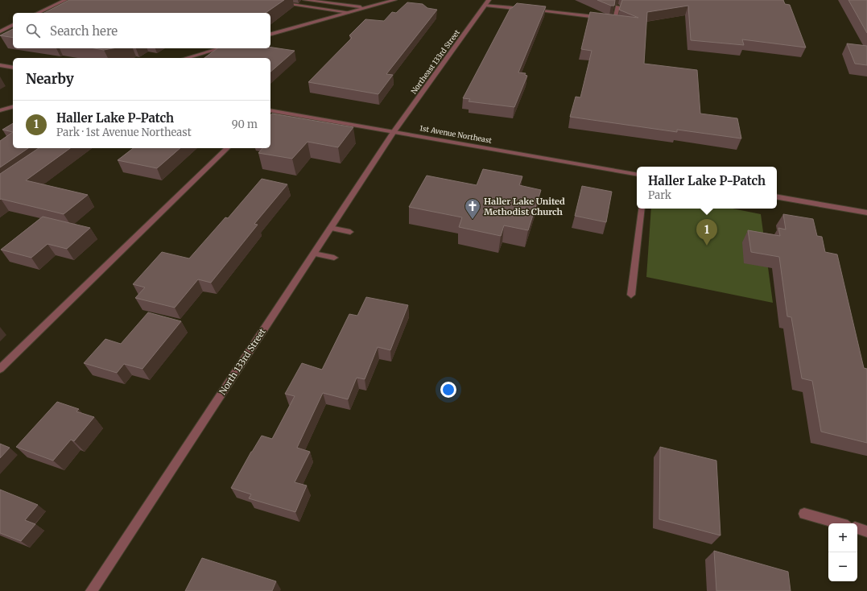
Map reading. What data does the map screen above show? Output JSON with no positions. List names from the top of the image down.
{
  "streets": {
    "street": ["Northeast 133rd Street", "1st Avenue Northeast", "North 133rd Street"]
  },
  "crossings": [
    ["Northeast 133rd Street", "1st Avenue Northeast"],
    ["Northeast 133rd Street", "North 133rd Street"],
    ["1st Avenue Northeast", "North 133rd Street"]
  ],
  "places": {
    "church": ["Haller Lake United Methodist Church"]
  },
  "page": {
    "search": "Search here",
    "heading": "Nearby",
    "list": [
      {
        "mark": "1",
        "name": "Haller Lake P-Patch",
        "note": "Park · 1st Avenue Northeast",
        "value": "90 m"
      }
    ],
    "popup": ["Haller Lake P-Patch", "Park"],
    "pins": "1",
    "map_buttons": ["+", "−"]
  }
}
